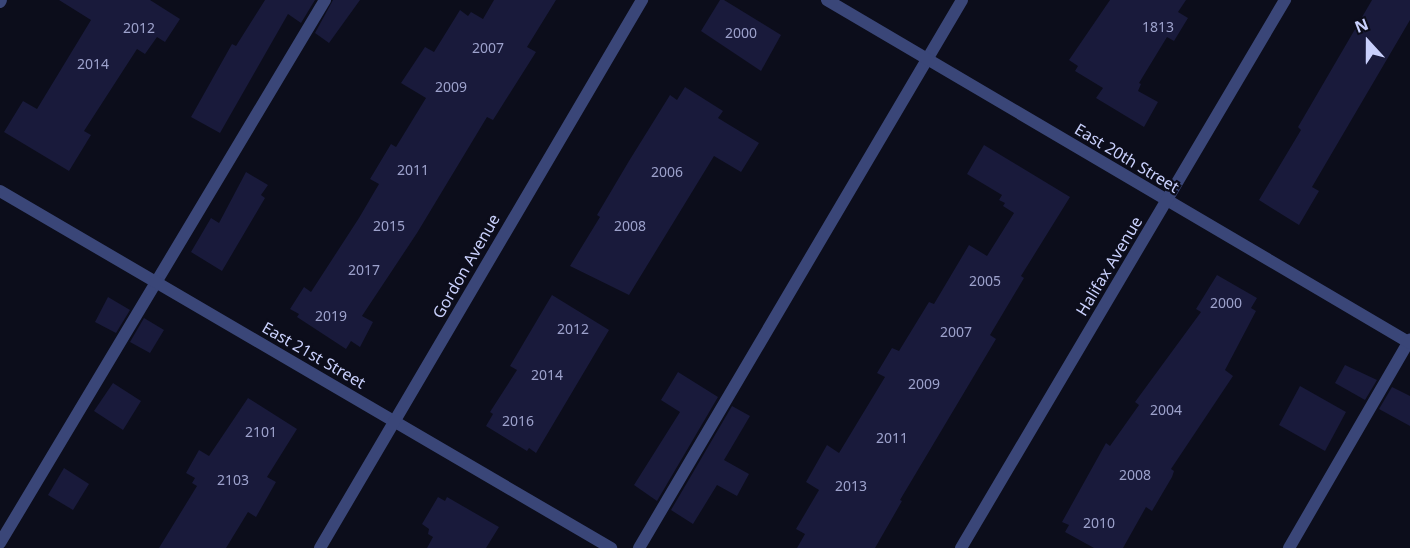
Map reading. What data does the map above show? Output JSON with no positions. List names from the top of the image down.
{
  "streets": {
    "street": [
      "East 20th Street",
      "Gordon Avenue",
      "Halifax Avenue",
      "East 21st Street"
    ]
  },
  "crossings": [
    ["East 20th Street", "Halifax Avenue"],
    ["Gordon Avenue", "East 21st Street"]
  ],
  "house_numbers": [
    "1813",
    "2012",
    "2000",
    "2007",
    "2014",
    "2009",
    "2011",
    "2006",
    "2015",
    "2008",
    "2017",
    "2005",
    "2000",
    "2019",
    "2012",
    "2007",
    "2014",
    "2009",
    "2004",
    "2016",
    "2101",
    "2011",
    "2008",
    "2103",
    "2013",
    "2010"
  ],
  "north": "top"
}
